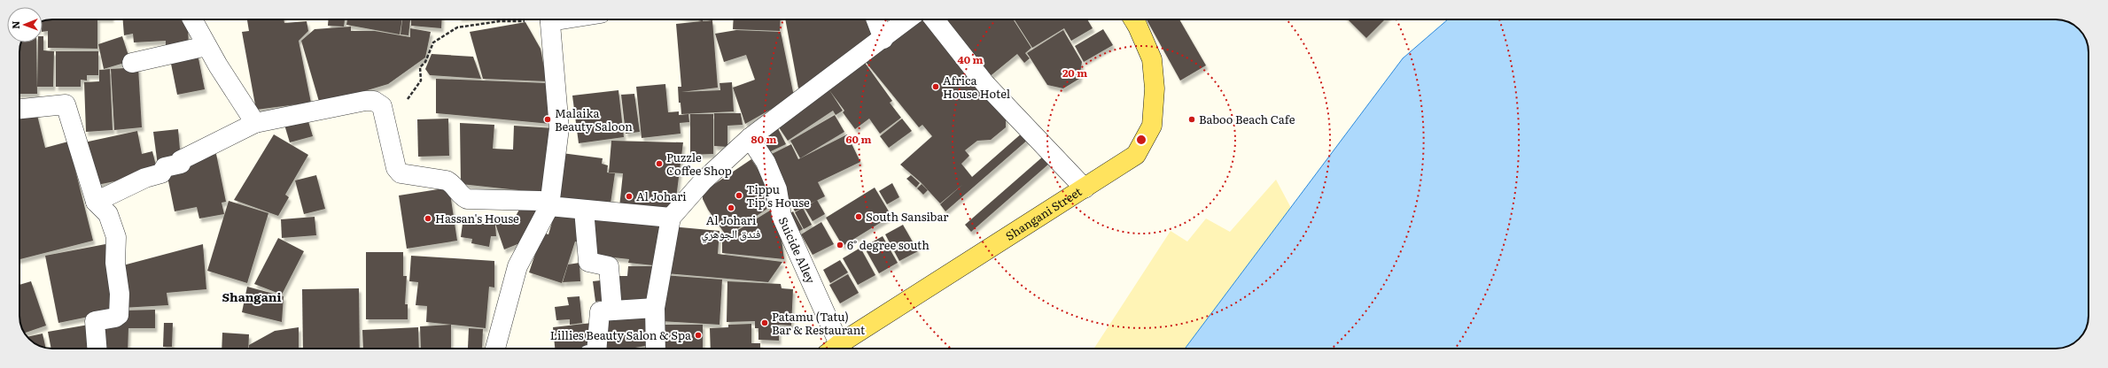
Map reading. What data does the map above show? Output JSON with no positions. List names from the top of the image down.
{
  "streets": {
    "main road": ["Shangani Street"],
    "street": ["Suicide Alley"]
  },
  "districts": ["Shangani"],
  "places": [
    "Africa House Hotel",
    "Malaika Beauty Saloon",
    "Baboo Beach Cafe",
    "Puzzle Coffee Shop",
    "Tippu Tip's House",
    "Al Johari",
    "Al Johari فندق الجوهري",
    "South Sansibar",
    "Hassan's House",
    "6° degree south",
    "Patamu (Tatu) Bar & Restaurant",
    "Lillies Beauty Salon & Spa"
  ],
  "north": "left",
  "rings": [
    "40 m",
    "20 m",
    "60 m",
    "80 m"
  ]
}
